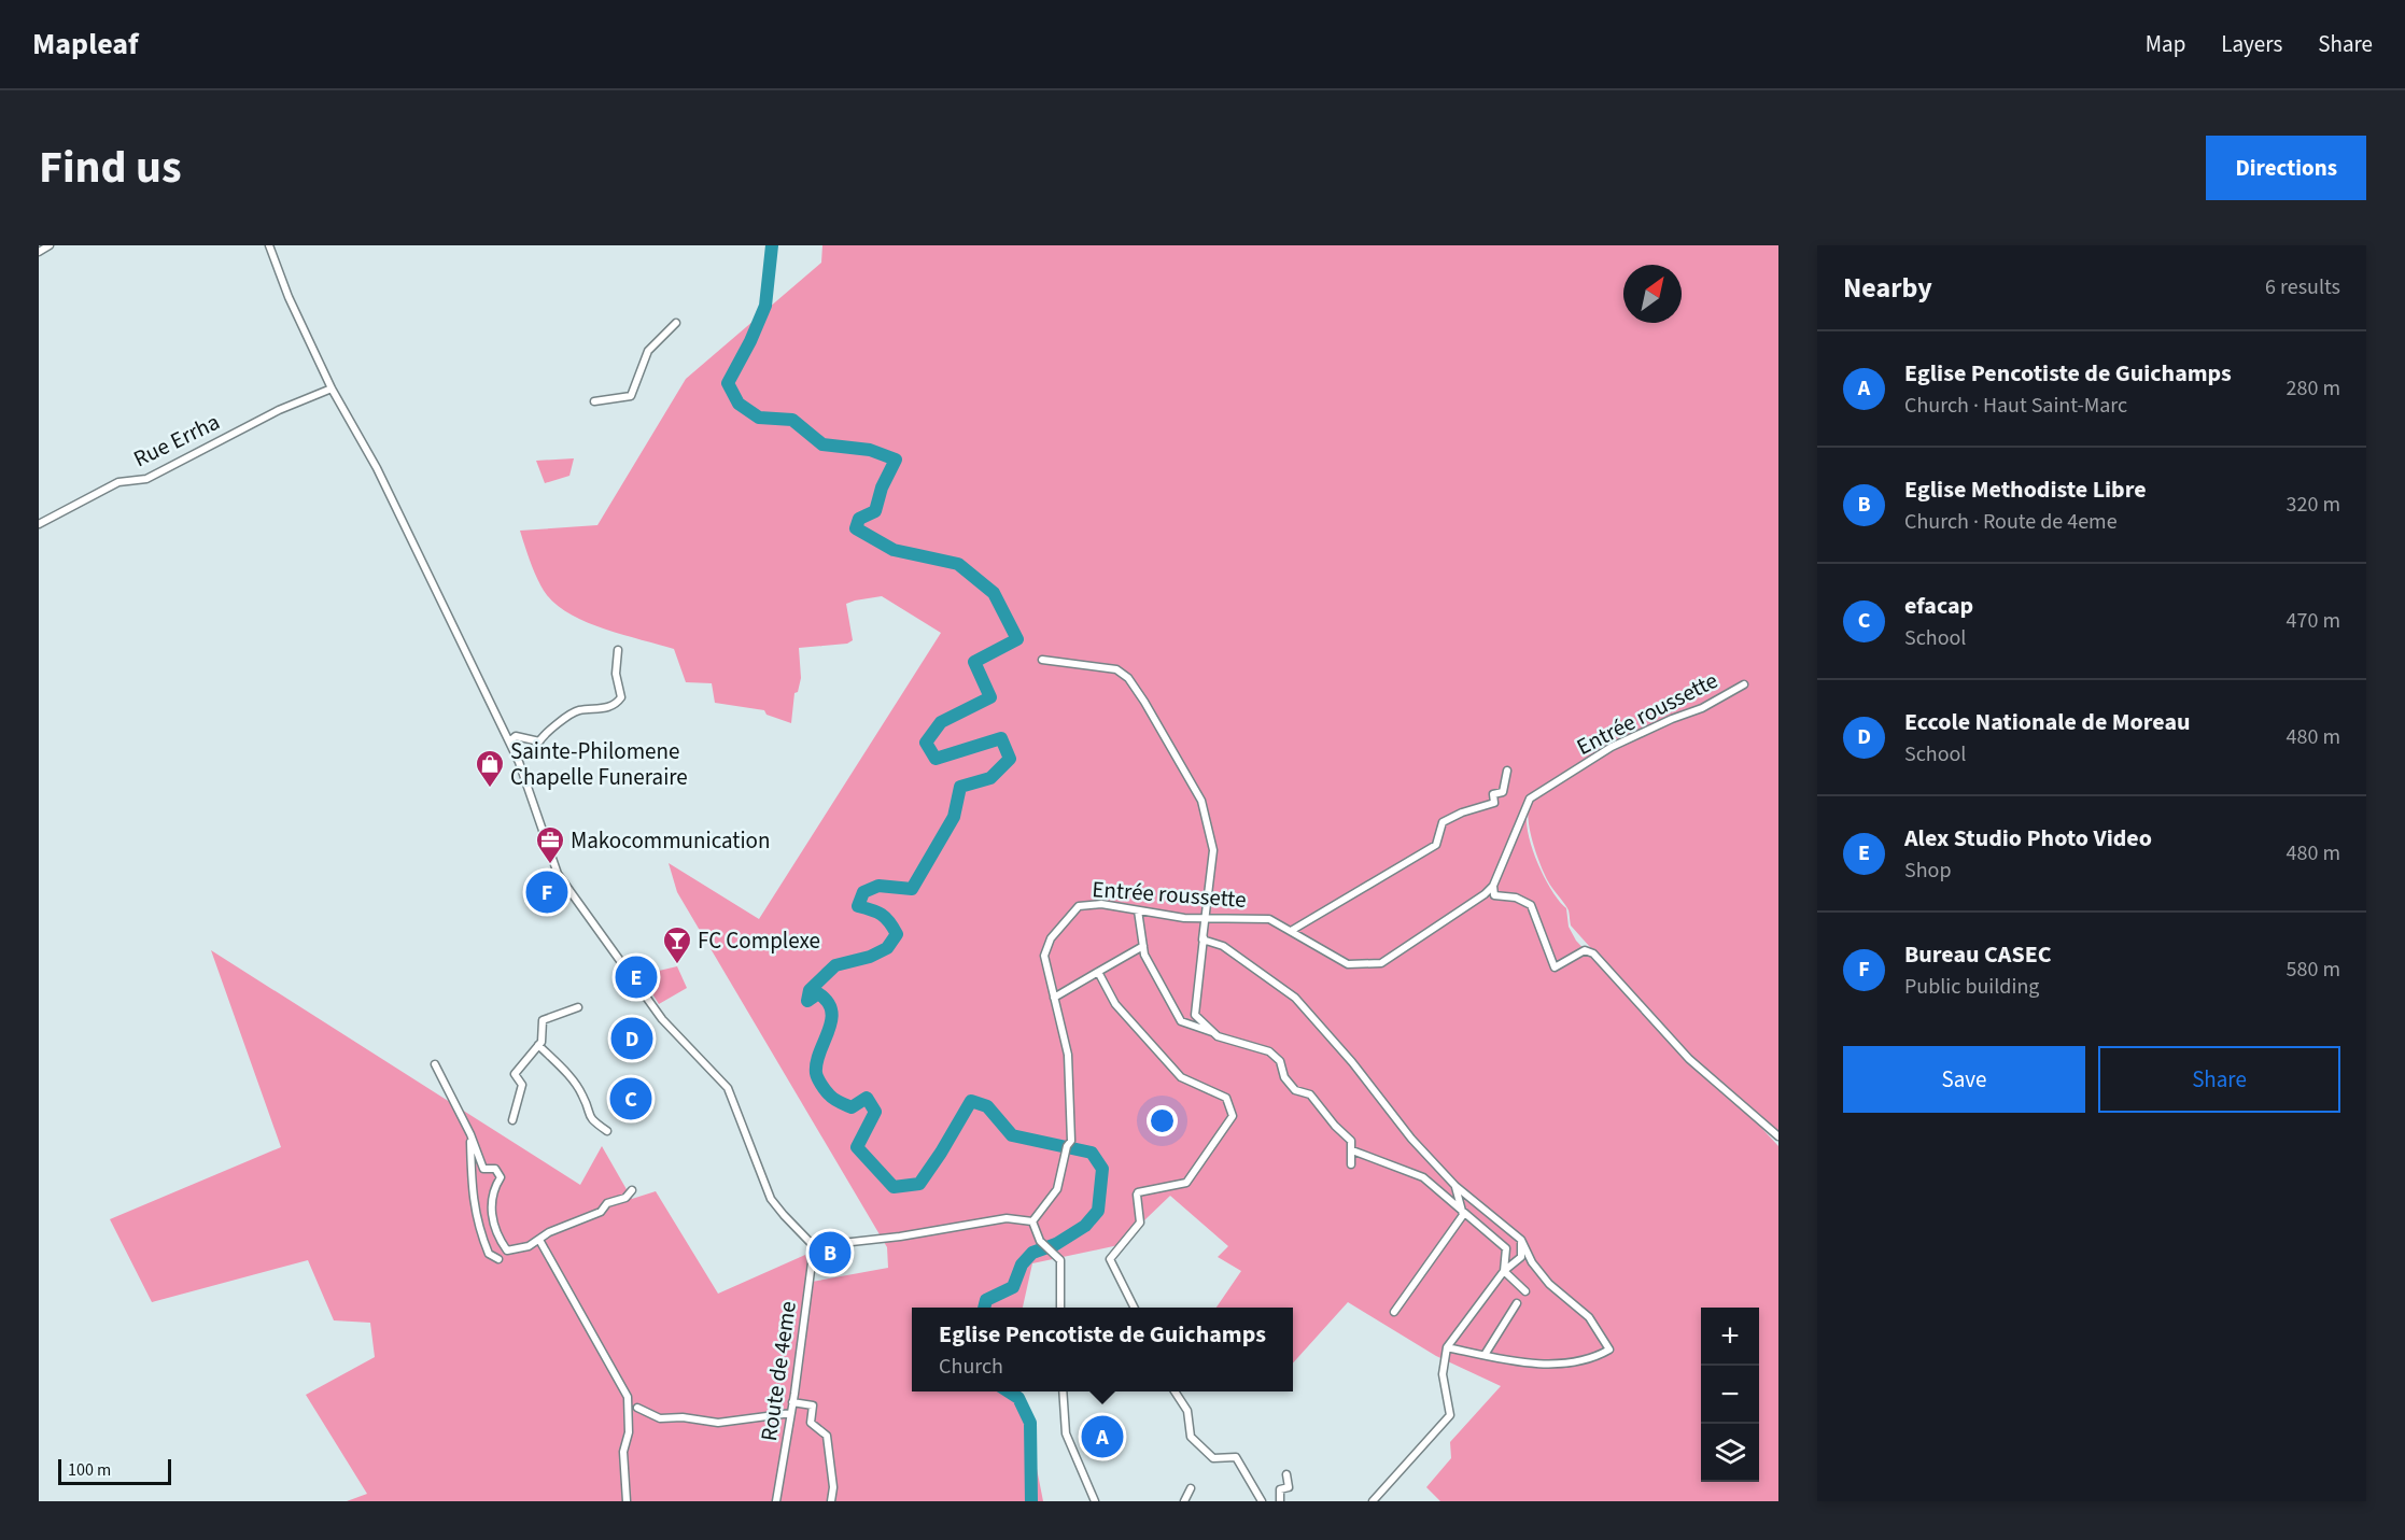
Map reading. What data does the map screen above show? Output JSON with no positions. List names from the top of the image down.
{
  "streets": {
    "street": ["Rue Errha", "Entrée roussette", "Route de 4eme"]
  },
  "places": {
    "shop": ["Sainte-Philomene Chapelle Funeraire"],
    "office": ["Makocommunication"],
    "bar": ["FC Complexe"]
  },
  "scale_bar": "100 m",
  "north": "top right",
  "page": {
    "header": "Mapleaf",
    "nav": ["Map", "Layers", "Share"],
    "title": "Find us",
    "buttons": [
      "Directions",
      ["Save", "Share"]
    ],
    "heading": ["Nearby", "6 results"],
    "list": [
      {
        "mark": "A",
        "name": "Eglise Pencotiste de Guichamps",
        "note": "Church · Haut Saint-Marc",
        "value": "280 m"
      },
      {
        "mark": "B",
        "name": "Eglise Methodiste Libre",
        "note": "Church · Route de 4eme",
        "value": "320 m"
      },
      {
        "mark": "C",
        "name": "efacap",
        "note": "School",
        "value": "470 m"
      },
      {
        "mark": "D",
        "name": "Eccole Nationale de Moreau",
        "note": "School",
        "value": "480 m"
      },
      {
        "mark": "E",
        "name": "Alex Studio Photo Video",
        "note": "Shop",
        "value": "480 m"
      },
      {
        "mark": "F",
        "name": "Bureau CASEC",
        "note": "Public building",
        "value": "580 m"
      }
    ],
    "pins": [
      "F",
      "E",
      "D",
      "C",
      "B",
      "A"
    ],
    "map_buttons": ["+", "−"],
    "popup": ["Eglise Pencotiste de Guichamps", "Church"],
    "scale": "100 m"
  }
}
